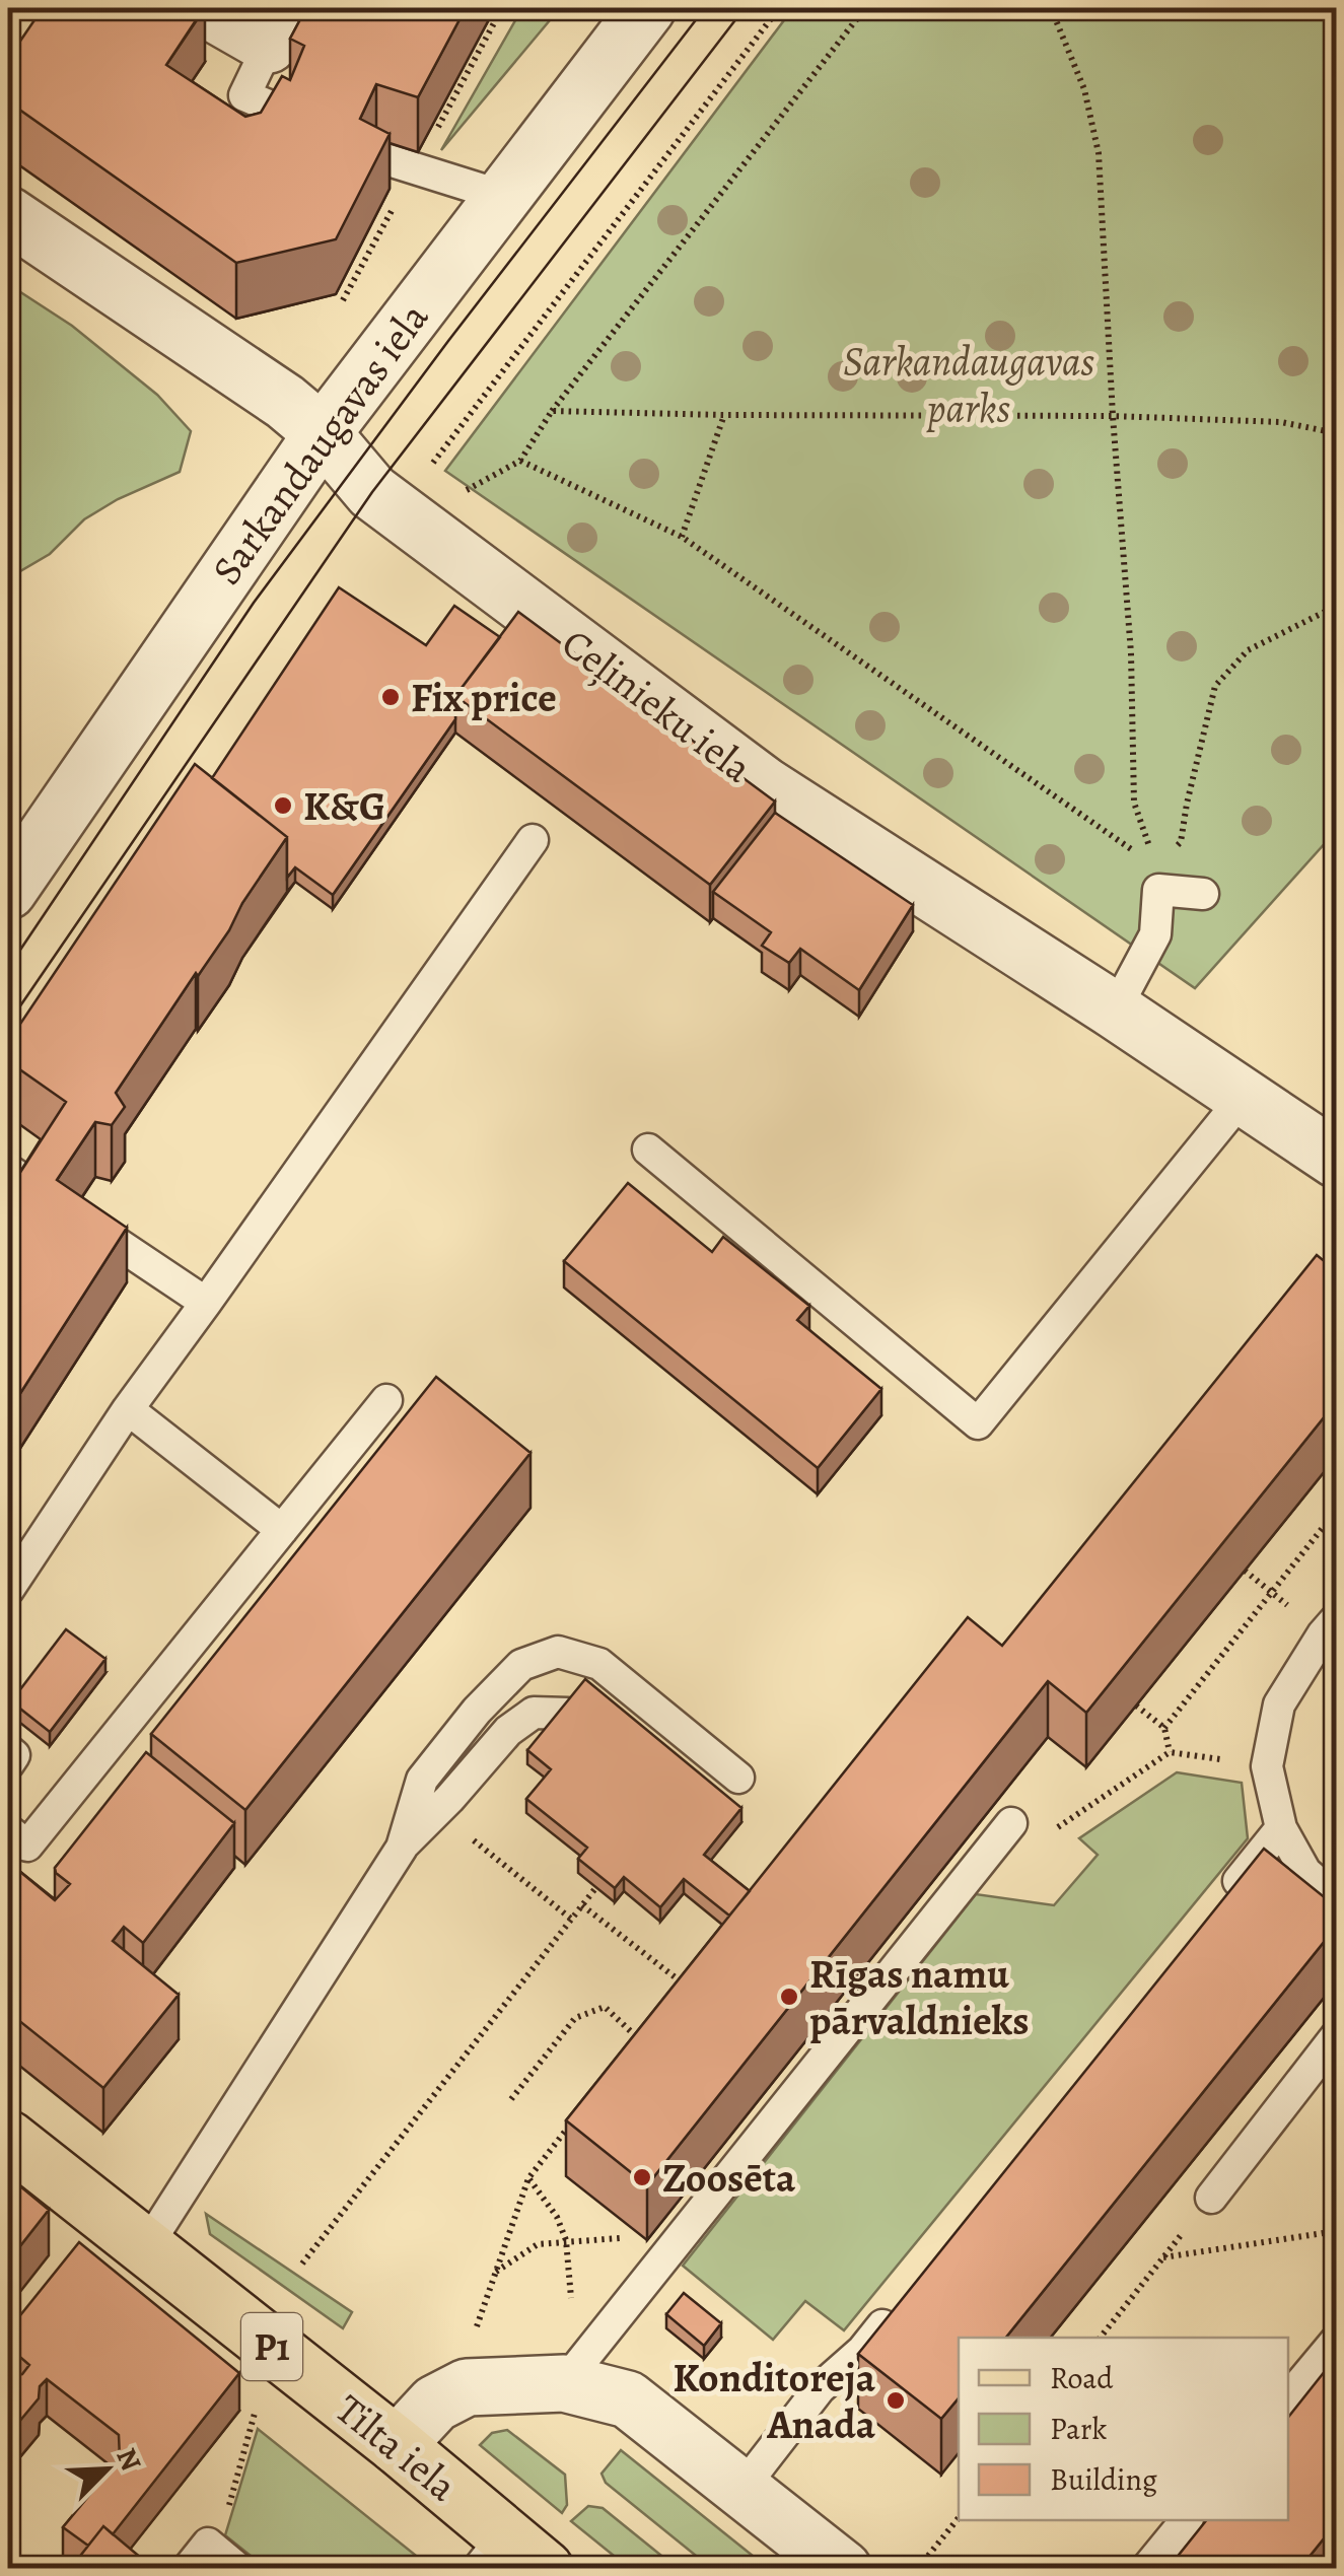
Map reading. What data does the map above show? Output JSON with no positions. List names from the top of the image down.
{
  "streets": {
    "main road": ["P1", "Tilta iela"],
    "street": ["Sarkandaugavas iela", "Ceļinieku iela"]
  },
  "crossings": [
    ["Sarkandaugavas iela", "Ceļinieku iela"]
  ],
  "parks": ["Sarkandaugavas parks"],
  "places": [
    "Fix price",
    "K&G",
    "Rīgas namu pārvaldnieks",
    "Zoosēta",
    "Konditoreja Anada"
  ],
  "legend": ["Road", "Park", "Building"],
  "north": "top right"
}
